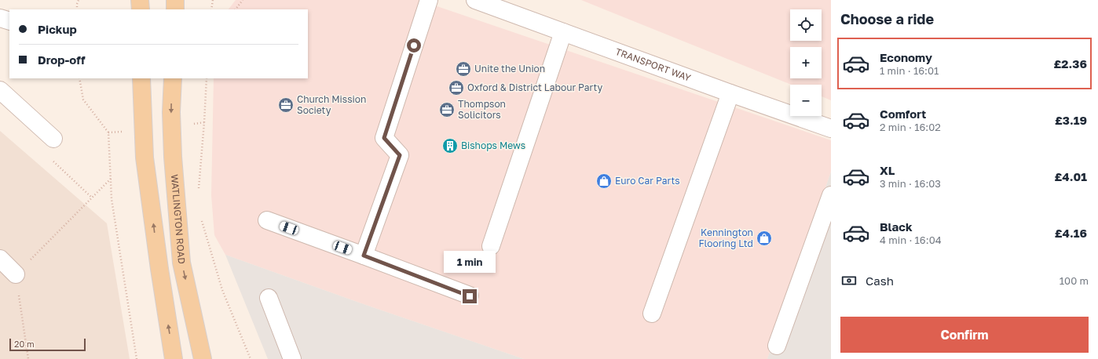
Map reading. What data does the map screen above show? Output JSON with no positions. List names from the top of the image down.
{
  "streets": {
    "main road": ["WATLINGTON ROAD"],
    "street": ["TRANSPORT WAY"]
  },
  "places": {
    "office": [
      "Unite the Union",
      "Oxford & District Labour Party",
      "Church Mission Society",
      "Thompson Solicitors"
    ],
    "building": ["Bishops Mews"],
    "shop": ["Euro Car Parts", "Kennington Flooring Ltd"]
  },
  "scale_bar": "20 m",
  "page": {
    "heading": "Choose a ride",
    "map_buttons": ["+", "−"],
    "banner": ["Pickup", "Drop-off"],
    "list": [
      {
        "name": "Economy",
        "note": "1 min · 16:01",
        "value": "£2.36"
      },
      {
        "name": "Comfort",
        "note": "2 min · 16:02",
        "value": "£3.19"
      },
      {
        "name": "XL",
        "note": "3 min · 16:03",
        "value": "£4.01"
      },
      {
        "name": "Black",
        "note": "4 min · 16:04",
        "value": "£4.16"
      }
    ],
    "bubble": "1 min",
    "pay": ["Cash", "100 m"],
    "buttons": "Confirm",
    "scale": "20 m"
  }
}
